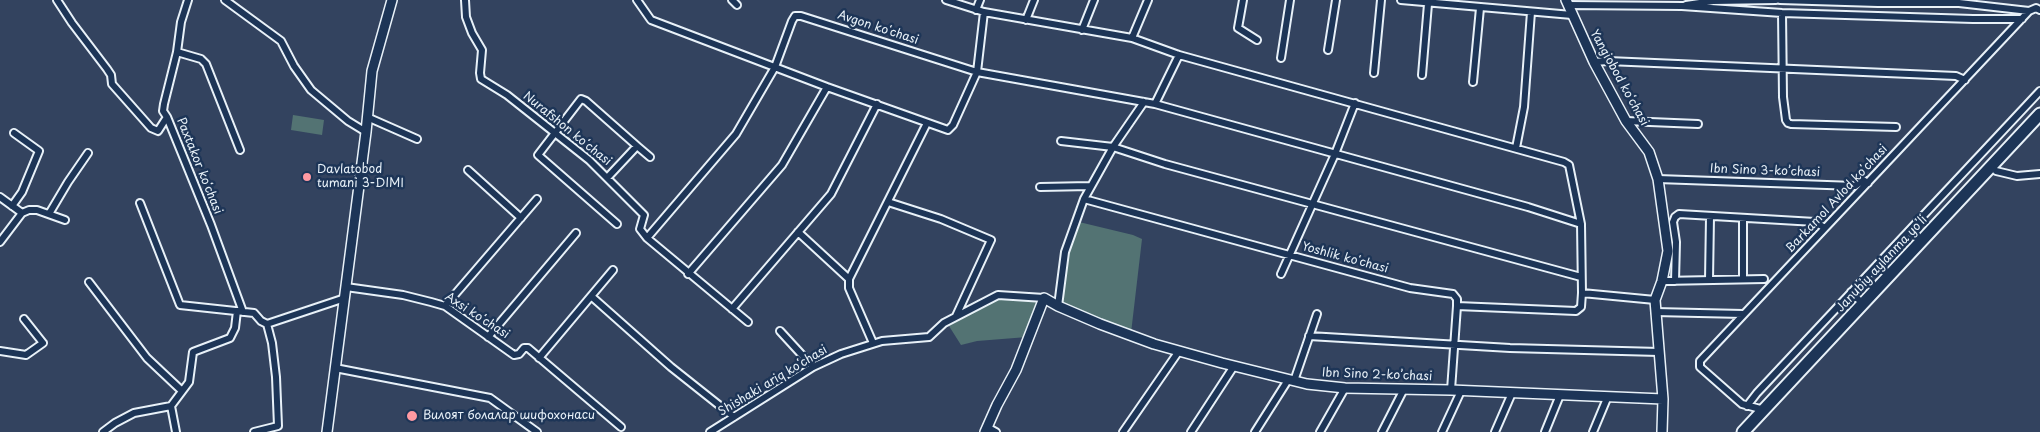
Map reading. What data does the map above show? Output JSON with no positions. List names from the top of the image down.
{
  "streets": {
    "highway": ["Janubiy aylanma yoʻli"],
    "street": [
      "Avgon koʻchasi",
      "Yangiobod koʻchasi",
      "Nurafshon koʻchasi",
      "Paxtakor koʻchasi",
      "Ibn Sino 3-koʼchasi",
      "Barkamol Avlod koʻchasi",
      "Yoshlik koʻchasi",
      "Axsi koʻchasi",
      "Ibn Sino 2-koʼchasi",
      "Shishaki ariq koʻchasi"
    ]
  },
  "crossings": [
    ["Avgon koʻchasi", "Nurafshon koʻchasi"],
    ["Yangiobod koʻchasi", "Ibn Sino 3-koʼchasi"],
    ["Yangiobod koʻchasi", "Ibn Sino 2-koʼchasi"],
    ["Ibn Sino 3-koʼchasi", "Barkamol Avlod koʻchasi"],
    ["Barkamol Avlod koʻchasi", "Janubiy aylanma yoʻli"],
    ["Ibn Sino 2-koʼchasi", "Shishaki ariq koʻchasi"]
  ],
  "places": ["Davlatobod tumani 3-DIMI", "Вилоят болалар шифохонаси"]
}
